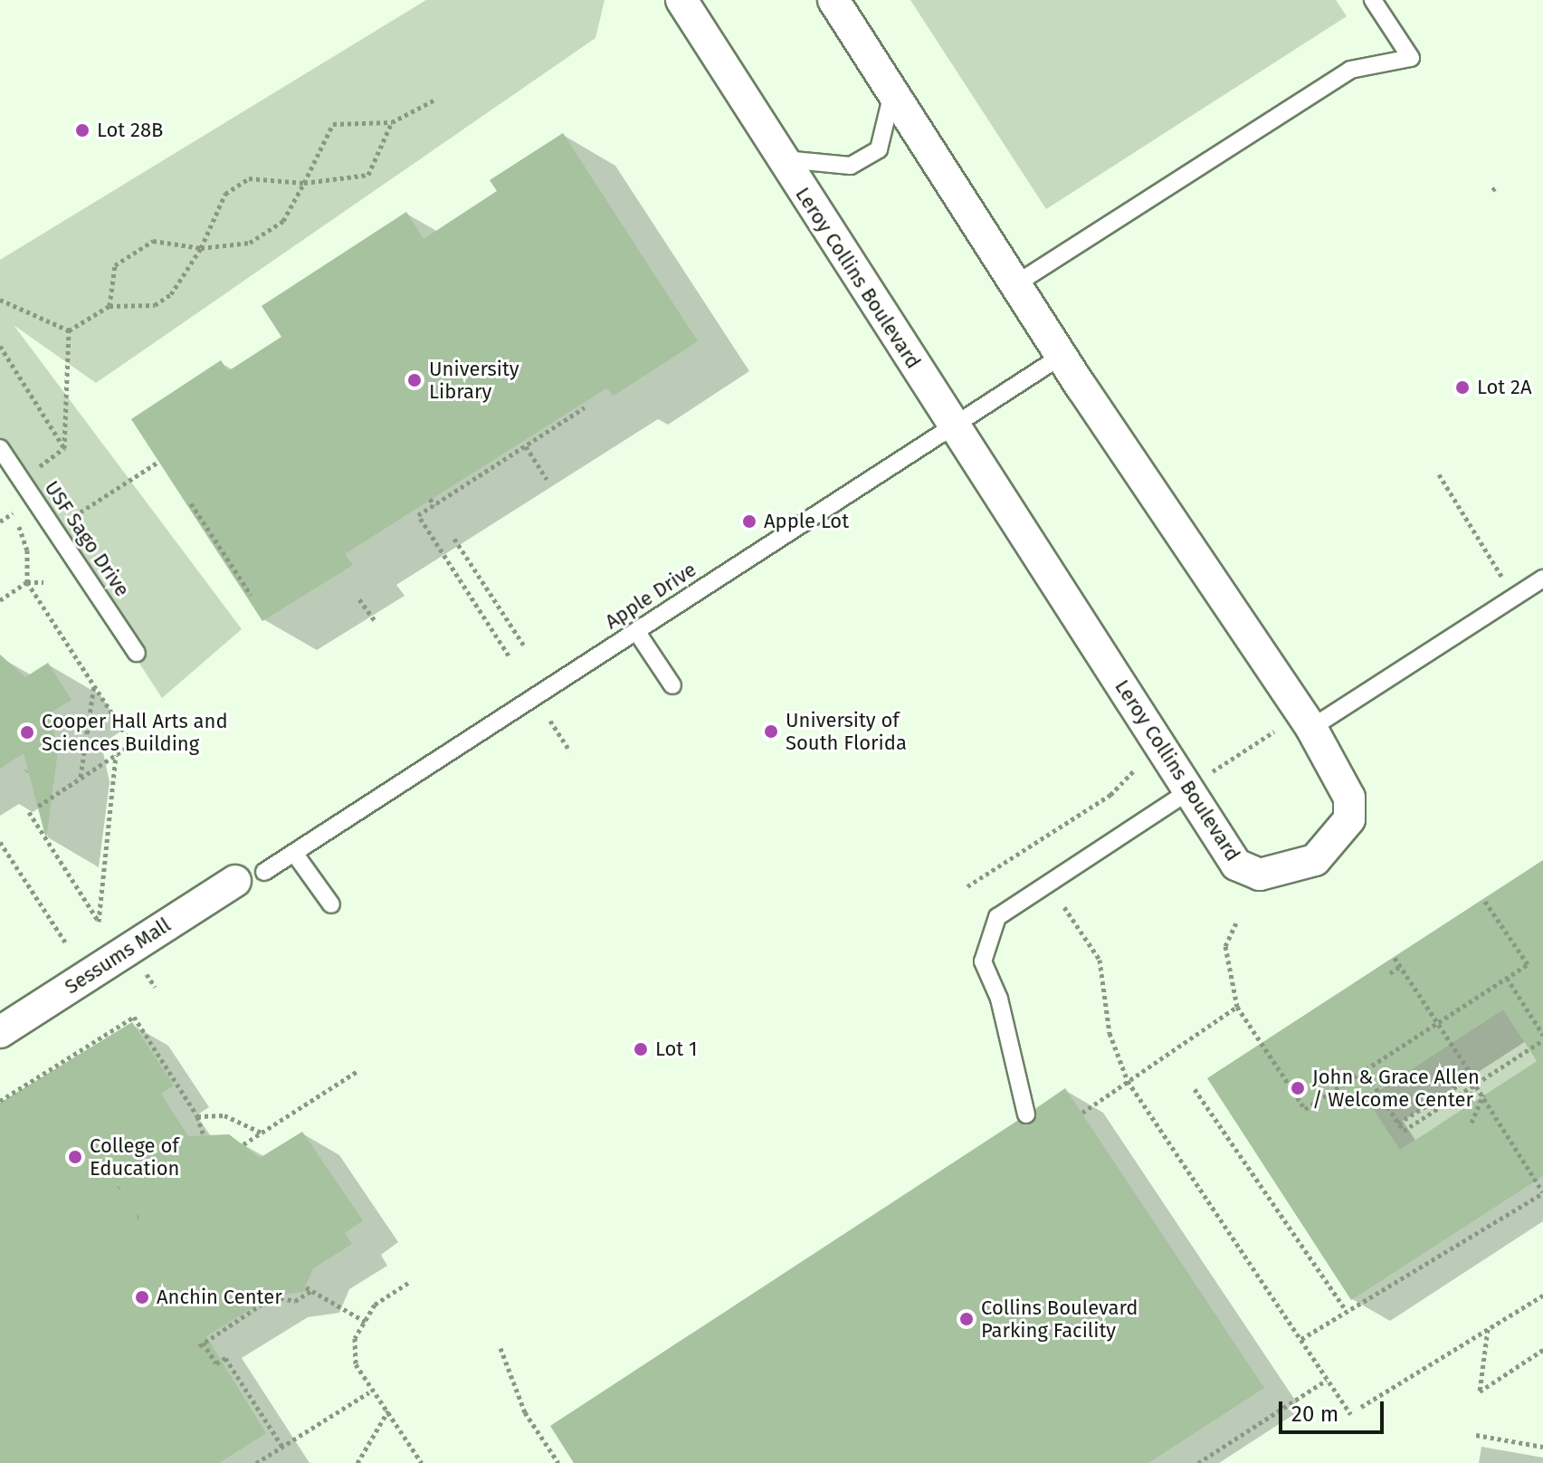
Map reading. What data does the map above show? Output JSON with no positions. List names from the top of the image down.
{
  "streets": {
    "street": ["Leroy Collins Boulevard", "Sessums Mall"],
    "lane": ["USF Sago Drive", "Apple Drive"]
  },
  "crossings": [
    ["Leroy Collins Boulevard", "Apple Drive"],
    ["Apple Drive", "Sessums Mall"]
  ],
  "places": [
    "Lot 28B",
    "University Library",
    "Lot 2A",
    "Apple Lot",
    "University of South Florida",
    "Cooper Hall Arts and Sciences Building",
    "Lot 1",
    "John & Grace Allen / Welcome Center",
    "College of Education",
    "Anchin Center",
    "Collins Boulevard Parking Facility"
  ],
  "scale_bar": "20 m"
}
